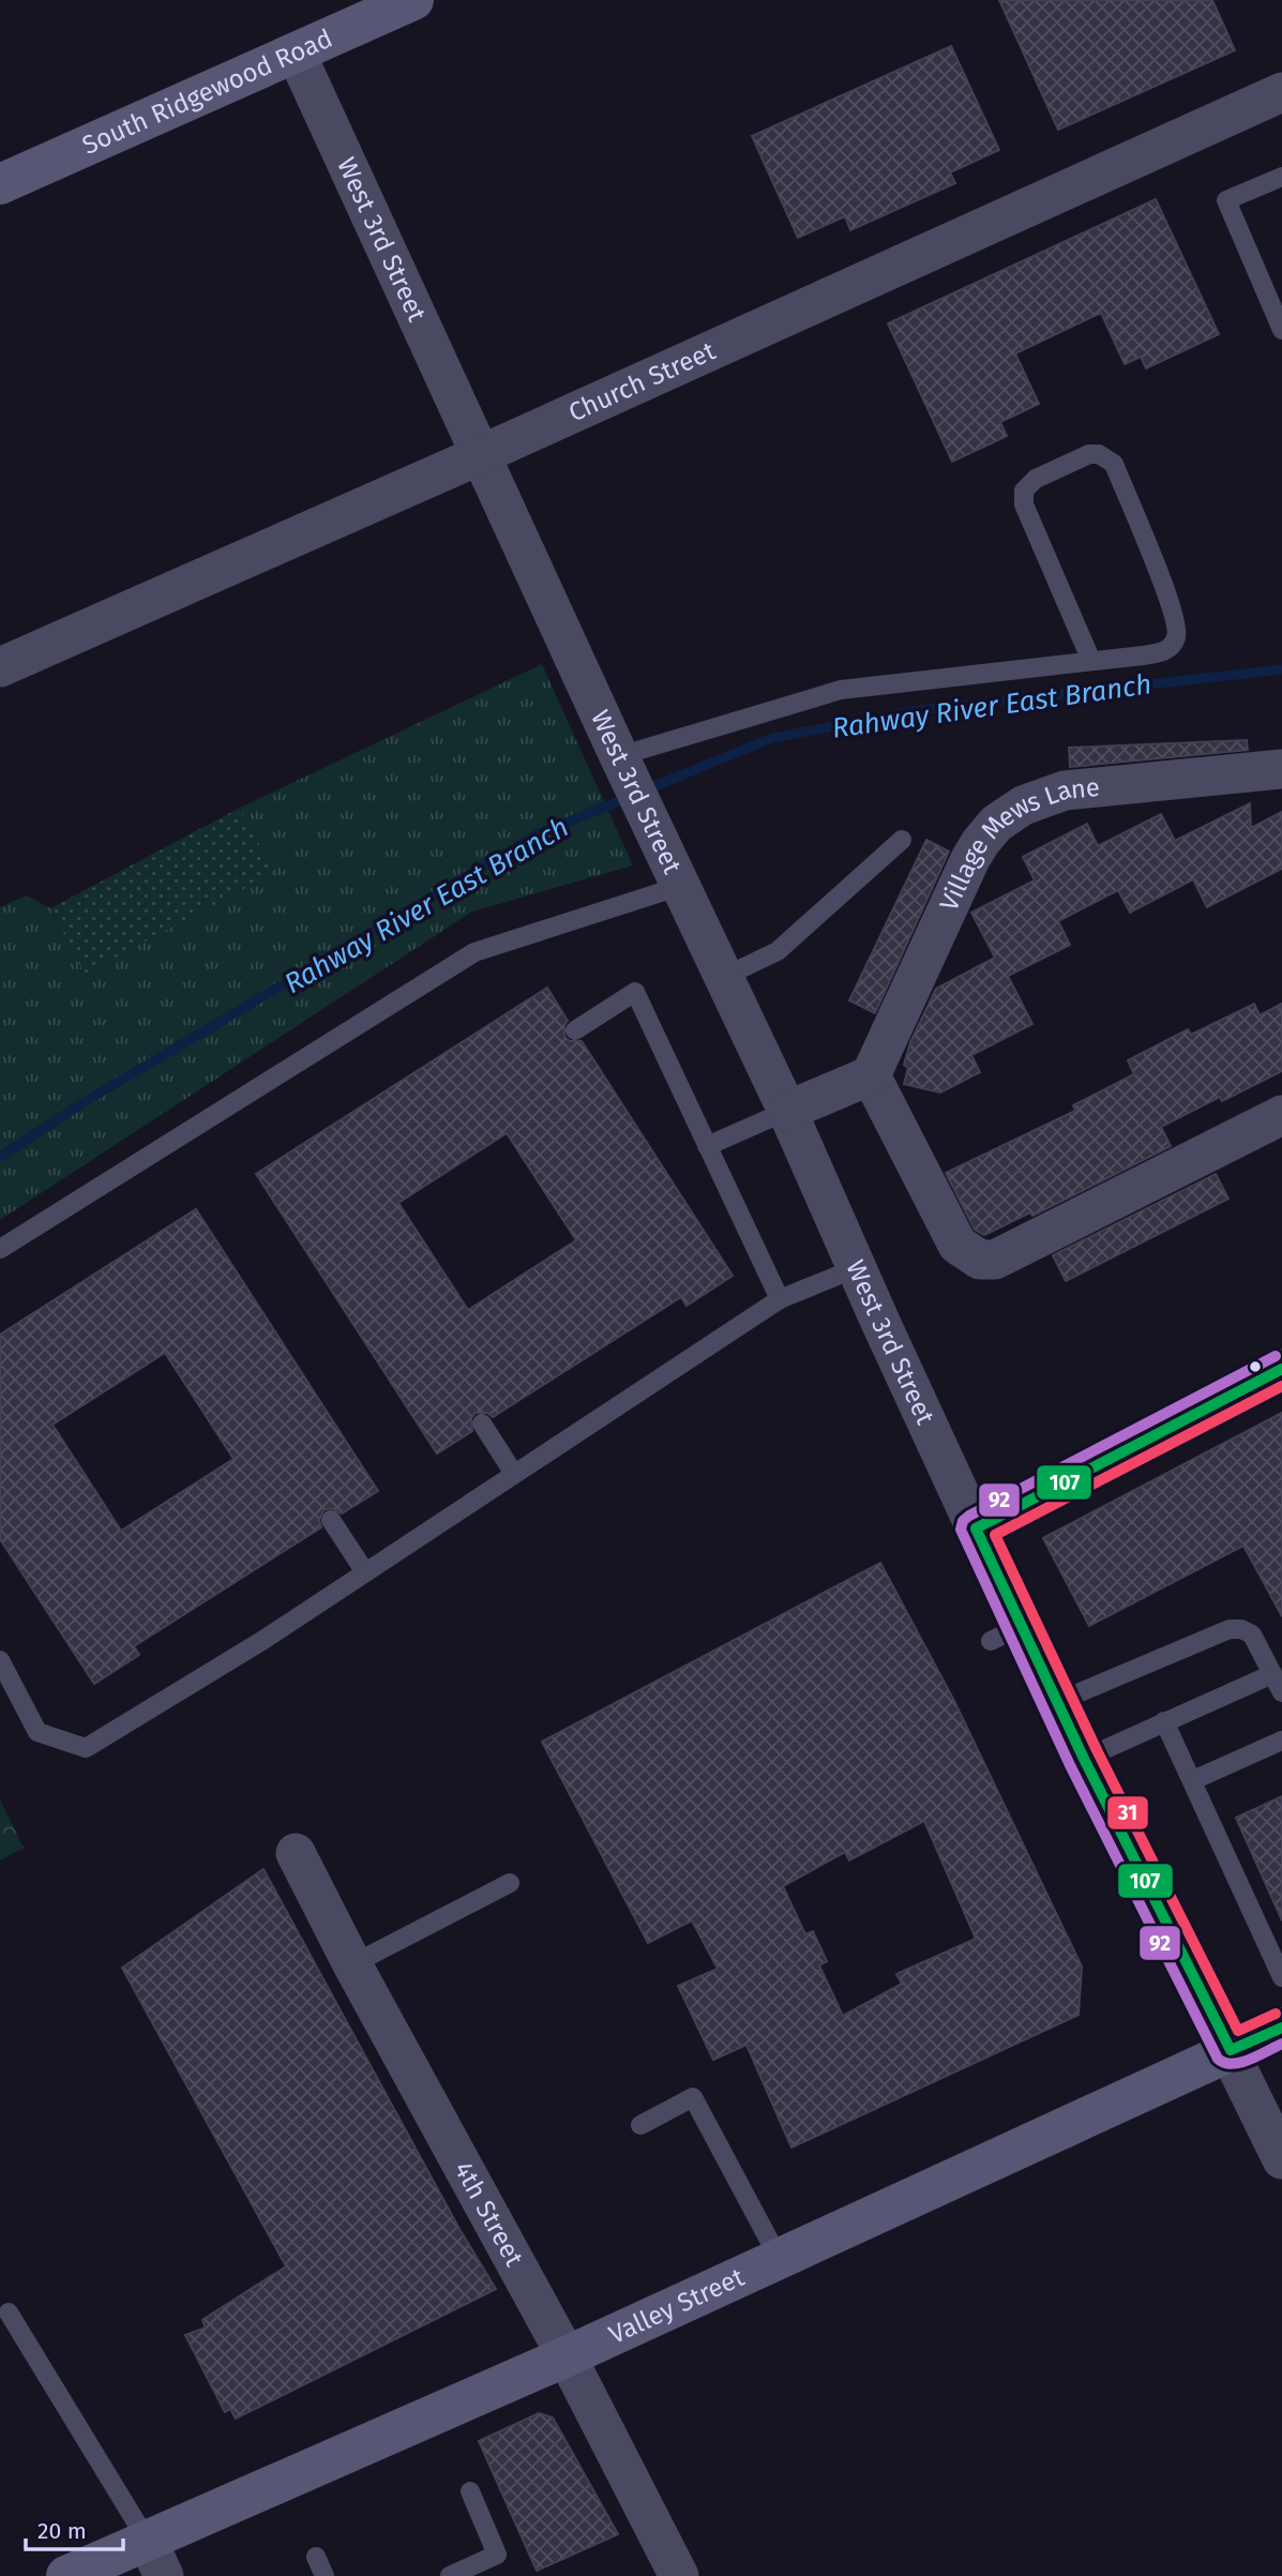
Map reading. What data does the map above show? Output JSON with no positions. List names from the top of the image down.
{
  "streets": {
    "main road": ["South Ridgewood Road", "Valley Street"],
    "street": [
      "West 3rd Street",
      "Church Street",
      "Village Mews Lane",
      "4th Street"
    ]
  },
  "crossings": [
    ["South Ridgewood Road", "West 3rd Street"],
    ["West 3rd Street", "Church Street"],
    ["West 3rd Street", "Valley Street"],
    ["4th Street", "Valley Street"]
  ],
  "water": ["Rahway River East Branch"],
  "lines": ["transit line 92", "transit line 107", "transit line 31"],
  "scale_bar": "20 m"
}
